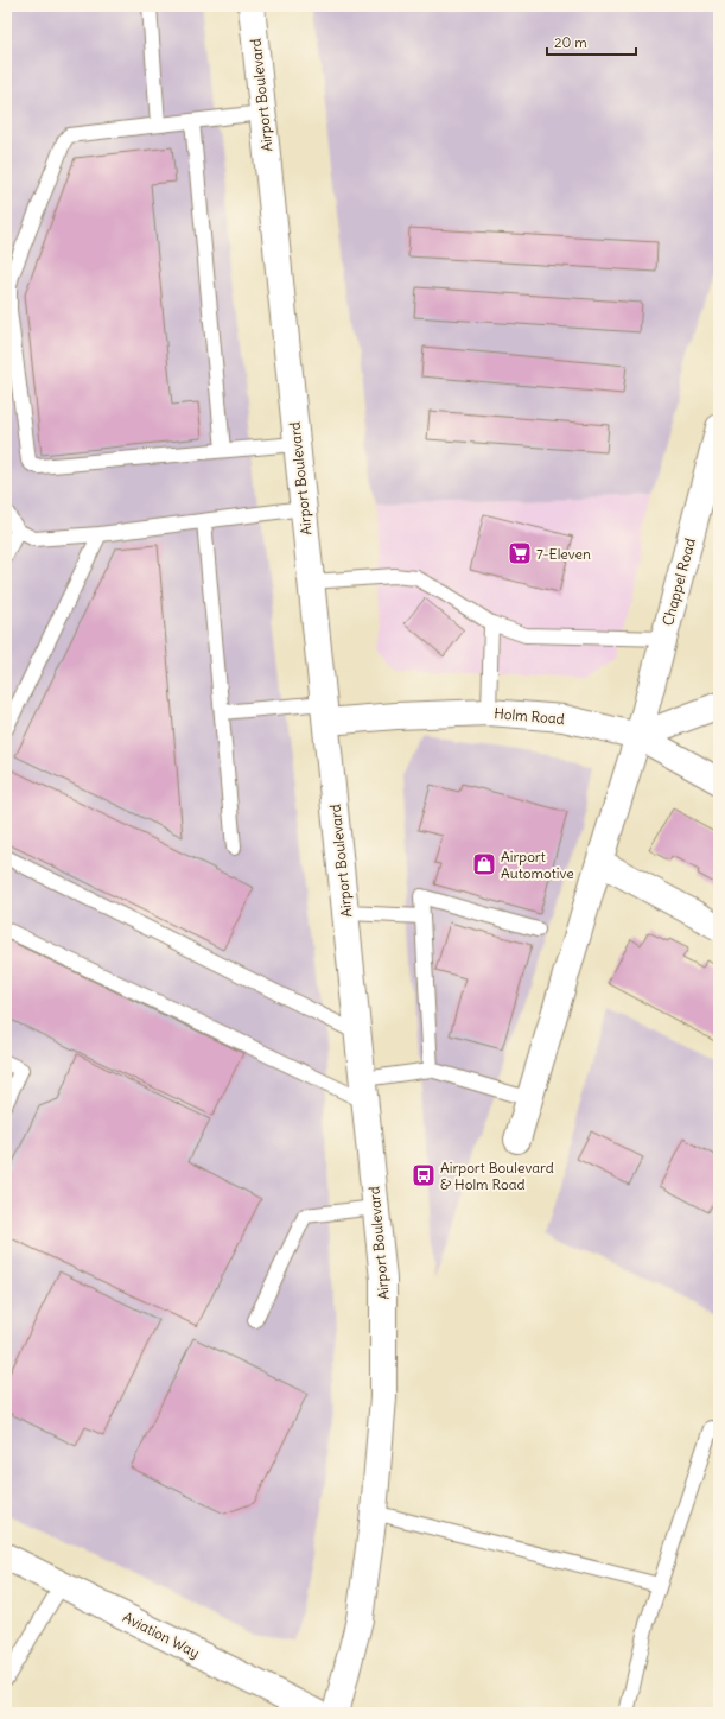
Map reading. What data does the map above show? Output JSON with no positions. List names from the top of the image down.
{
  "streets": {
    "street": [
      "Airport Boulevard",
      "Chappel Road",
      "Holm Road",
      "Aviation Way"
    ]
  },
  "crossings": [
    ["Airport Boulevard", "Holm Road"],
    ["Chappel Road", "Holm Road"]
  ],
  "places": {
    "supermarket": ["7-Eleven"],
    "shop": ["Airport Automotive"],
    "bus stop": ["Airport Boulevard & Holm Road"]
  },
  "scale_bar": "20 m"
}
